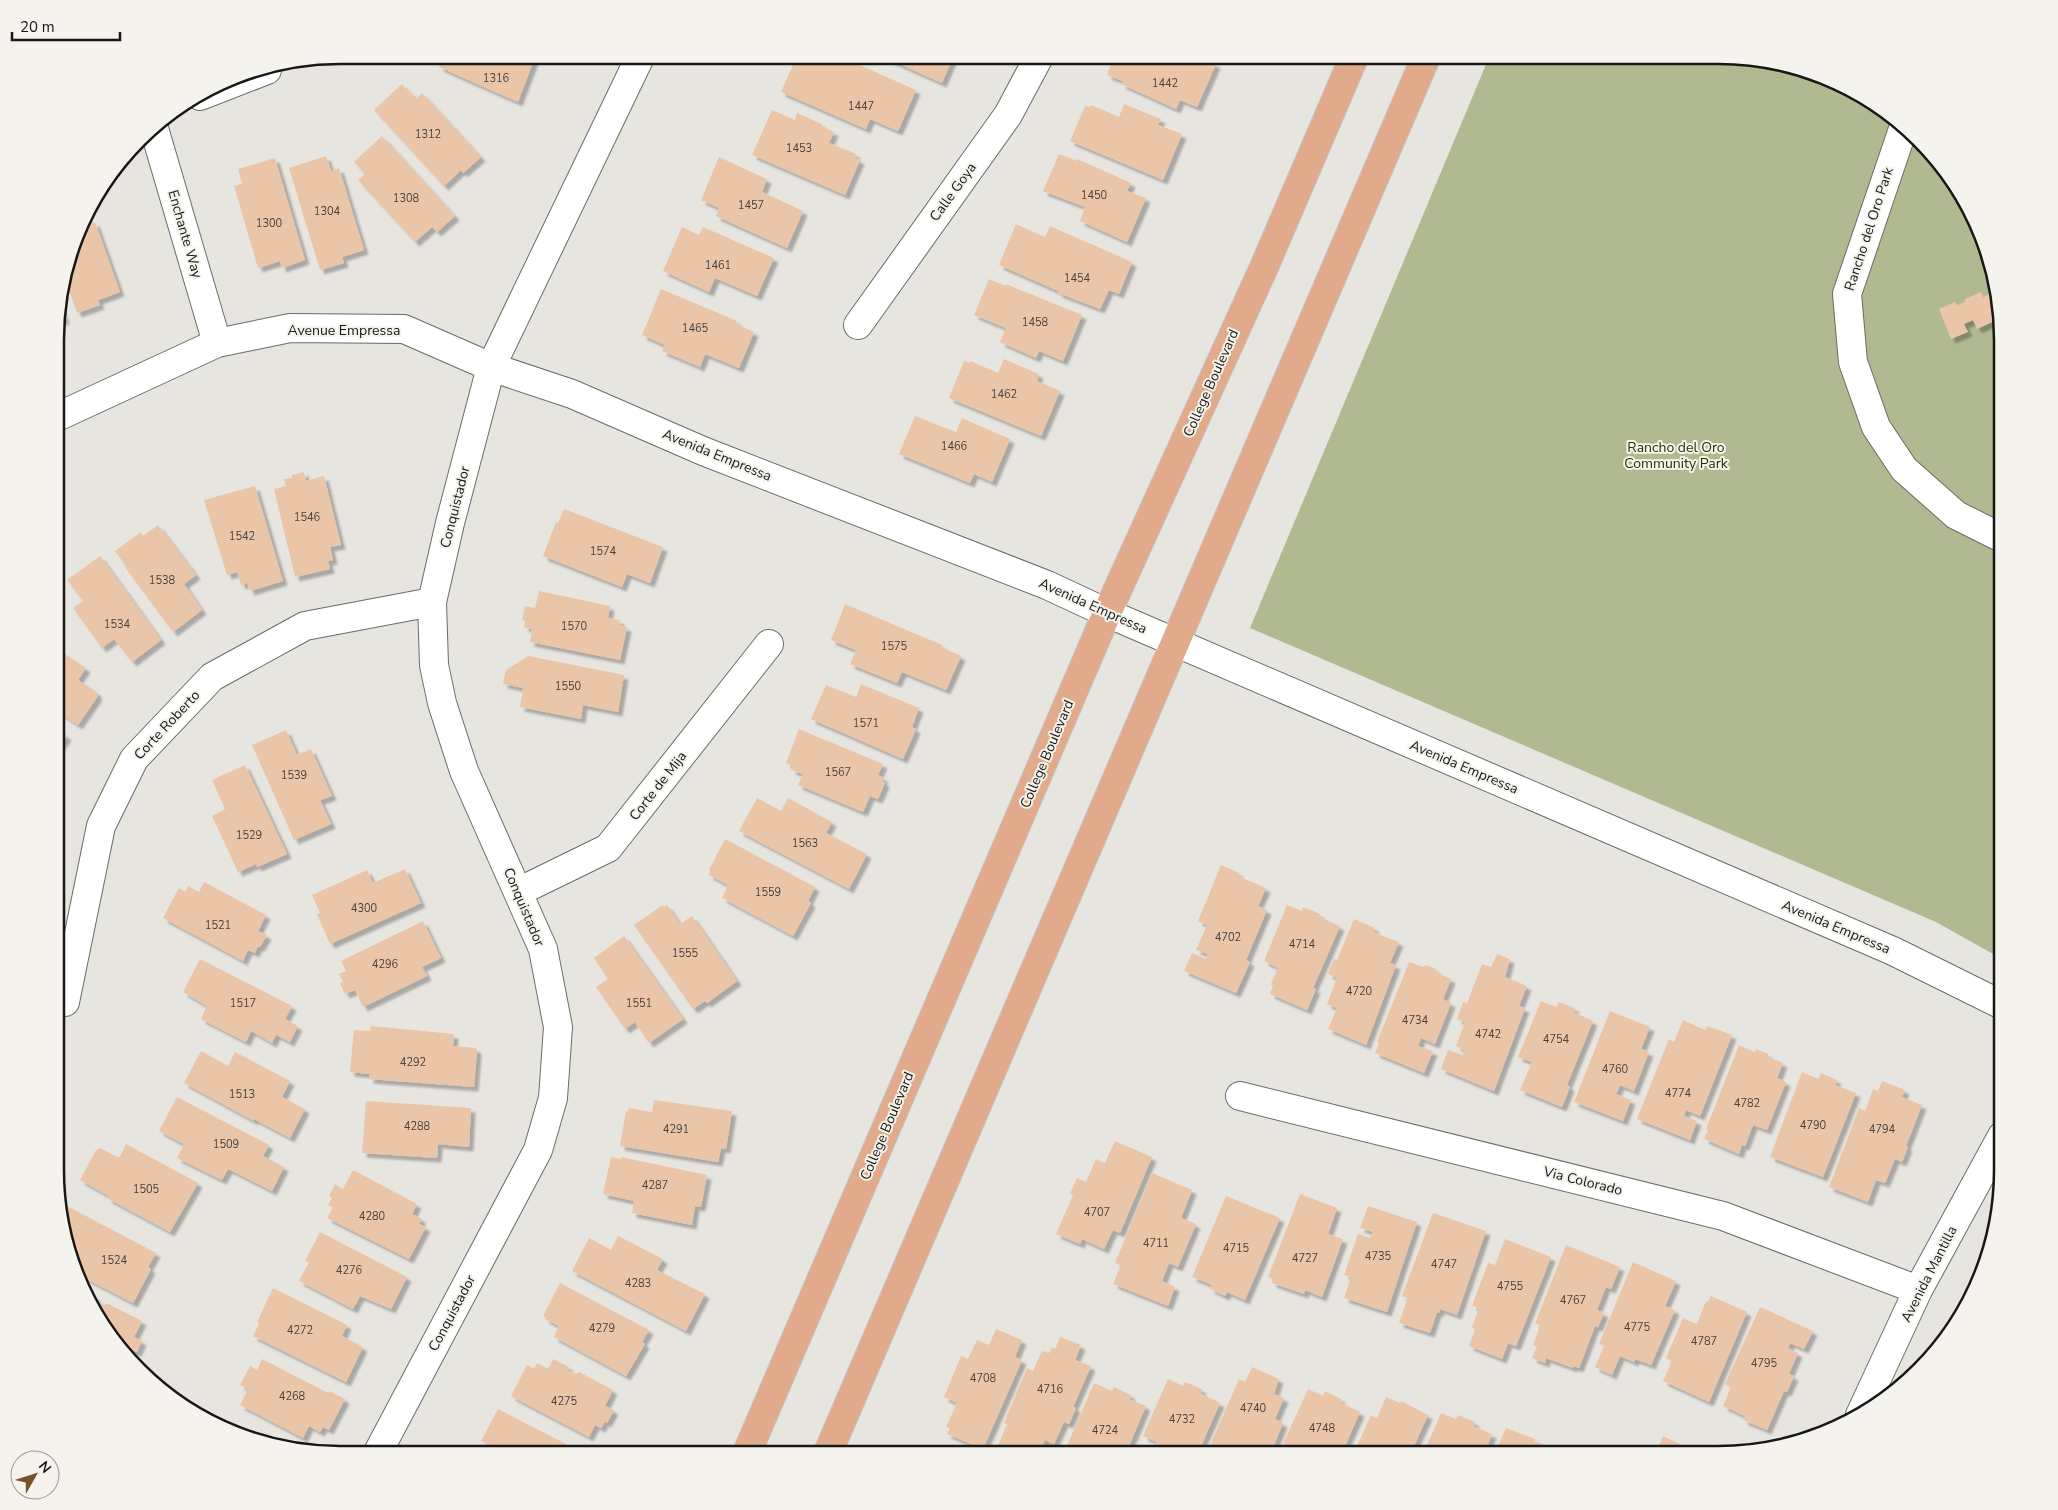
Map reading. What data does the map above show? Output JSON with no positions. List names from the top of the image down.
{
  "streets": {
    "main road": ["College Boulevard"],
    "street": [
      "Calle Goya",
      "Rancho del Oro Park",
      "Enchante Way",
      "Avenue Empressa",
      "Avenida Empressa",
      "Conquistador",
      "Corte Roberto",
      "Corte de Mija",
      "Via Colorado",
      "Avenida Mantilla"
    ]
  },
  "crossings": [
    ["Enchante Way", "Avenue Empressa"],
    ["Avenue Empressa", "Avenida Empressa"],
    ["Avenue Empressa", "Conquistador"],
    ["College Boulevard", "Avenida Empressa"],
    ["Avenida Empressa", "Conquistador"],
    ["Conquistador", "Corte Roberto"],
    ["Conquistador", "Corte de Mija"],
    ["Via Colorado", "Avenida Mantilla"]
  ],
  "parks": ["Rancho del Oro Community Park"],
  "house_numbers": [
    "1316",
    "1442",
    "1447",
    "1312",
    "1453",
    "1450",
    "1308",
    "1457",
    "1304",
    "1300",
    "1461",
    "1454",
    "1458",
    "1465",
    "1462",
    "1466",
    "1546",
    "1542",
    "1574",
    "1538",
    "1534",
    "1570",
    "1575",
    "1550",
    "1571",
    "1567",
    "1539",
    "1529",
    "1563",
    "1559",
    "4300",
    "1521",
    "4702",
    "4714",
    "1555",
    "4296",
    "4720",
    "1517",
    "1551",
    "4734",
    "4742",
    "4754",
    "4292",
    "4760",
    "4774",
    "1513",
    "4782",
    "4790",
    "4288",
    "4291",
    "4794",
    "1509",
    "4287",
    "1505",
    "4707",
    "4280",
    "4711",
    "4715",
    "4735",
    "4727",
    "1524",
    "4747",
    "4276",
    "4283",
    "4755",
    "4767",
    "4775",
    "4279",
    "4272",
    "4787",
    "4795",
    "4708",
    "4716",
    "4268",
    "4275",
    "4740",
    "4732",
    "4748",
    "4724"
  ],
  "scale_bar": "20 m",
  "north": "top right"
}
